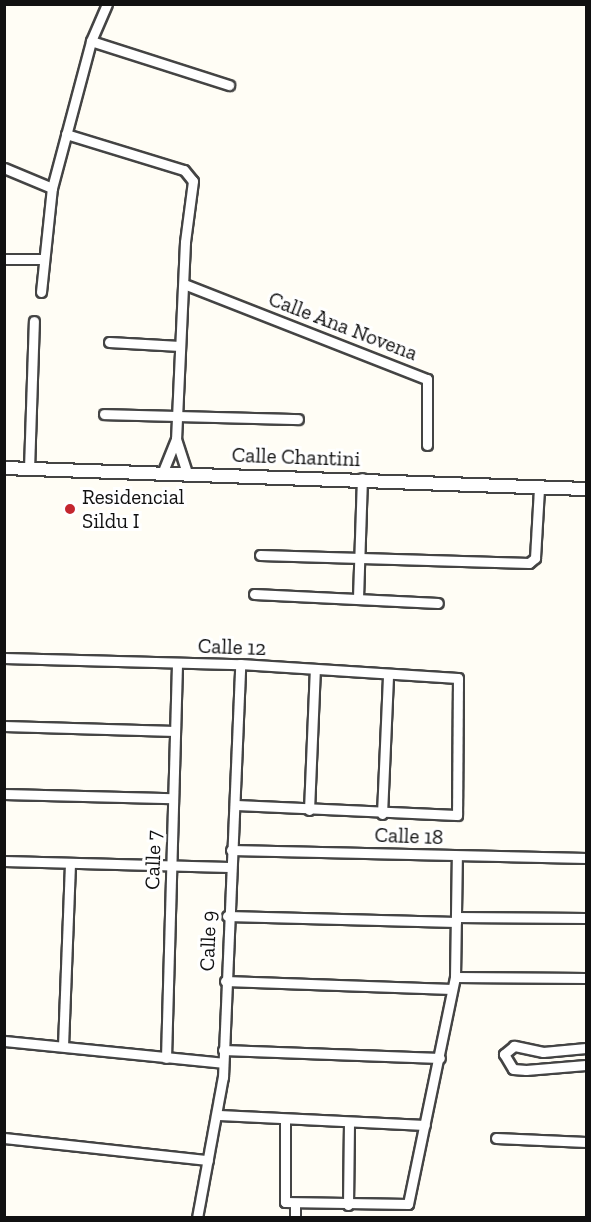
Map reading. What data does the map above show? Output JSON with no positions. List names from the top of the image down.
{
  "streets": {
    "street": [
      "Calle Ana Novena",
      "Calle Chantini",
      "Calle 12",
      "Calle 18",
      "Calle 7",
      "Calle 9"
    ]
  },
  "crossings": [
    ["Calle 12", "Calle 7"],
    ["Calle 12", "Calle 9"],
    ["Calle 18", "Calle 9"]
  ],
  "places": ["Residencial Sildu I"]
}
